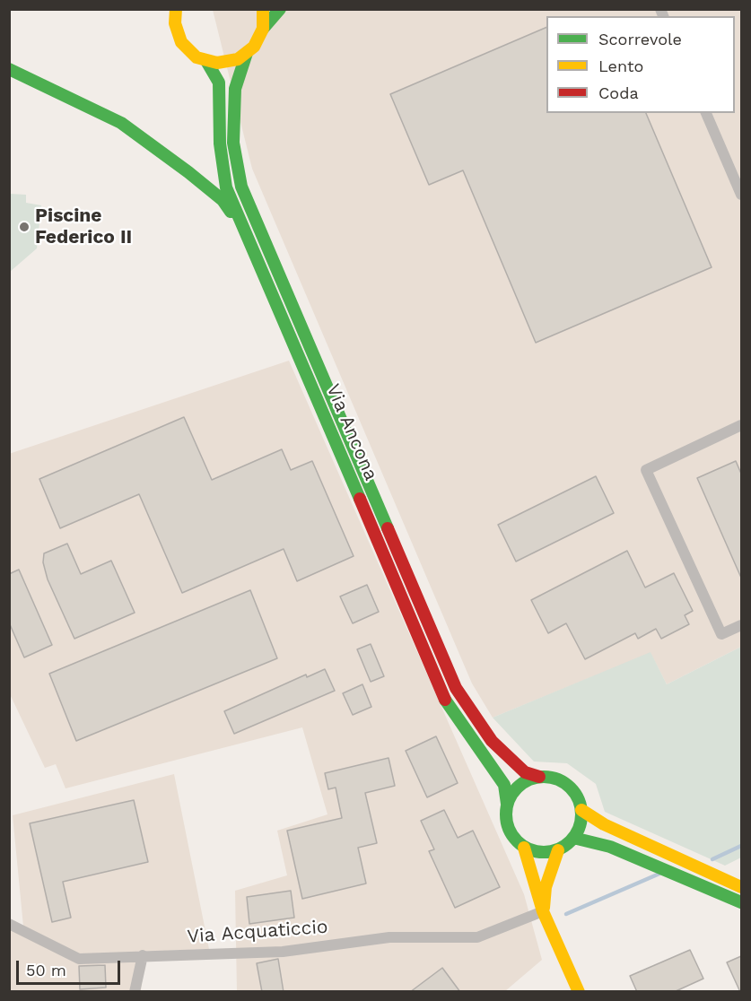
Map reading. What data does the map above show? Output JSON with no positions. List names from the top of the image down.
{
  "streets": {
    "main road": ["Via Ancona"],
    "street": ["Via Acquaticcio"]
  },
  "places": ["Piscine Federico II"],
  "legend": ["Scorrevole", "Lento", "Coda"],
  "scale_bar": "50 m"
}
